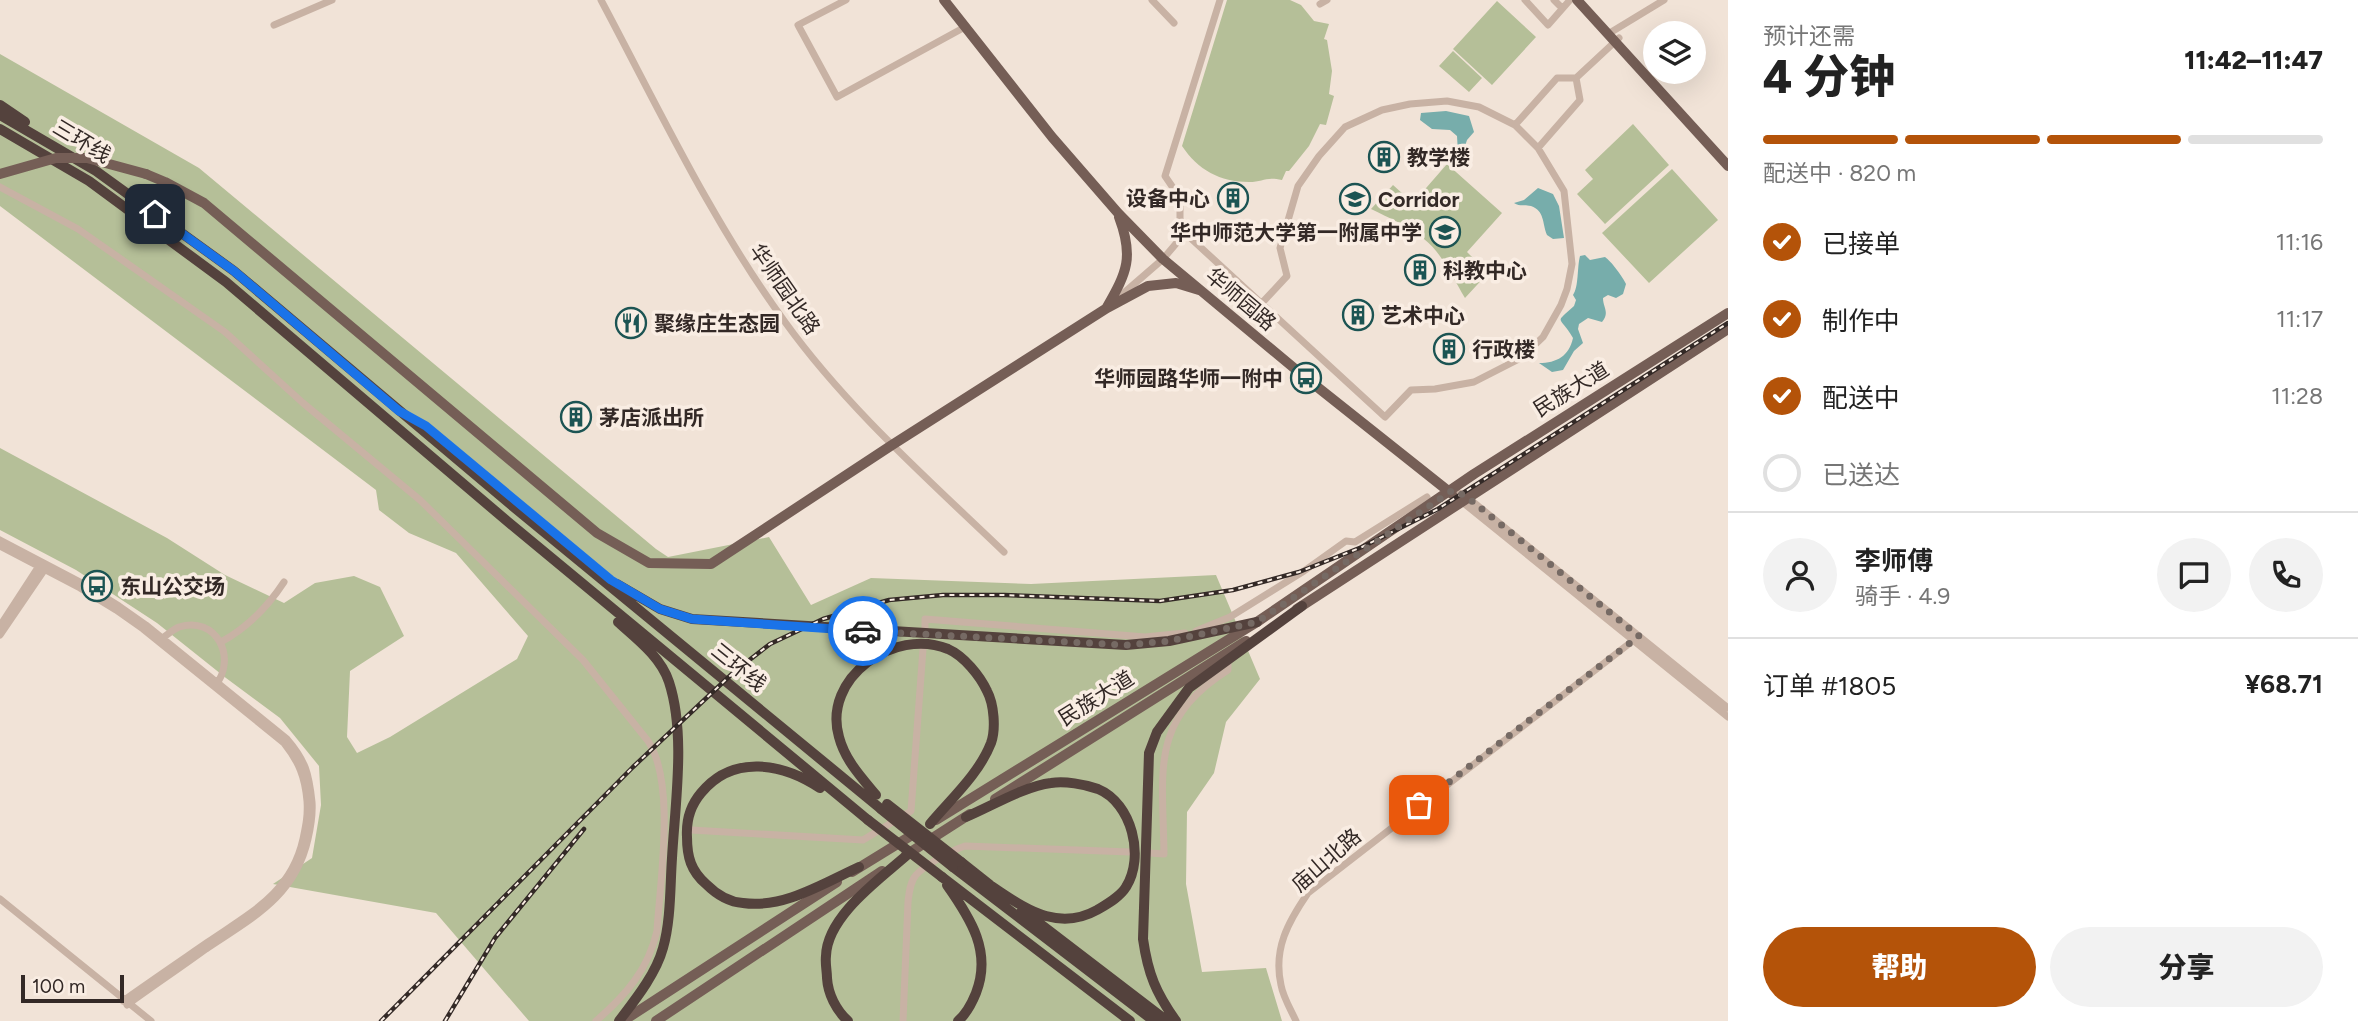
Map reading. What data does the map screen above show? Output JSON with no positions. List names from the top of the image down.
{
  "streets": {
    "highway": ["三环线"],
    "main road": ["华师园路", "民族大道"],
    "street": ["华师园北路", "庙山北路"]
  },
  "crossings": [
    ["华师园路", "民族大道"]
  ],
  "places": {
    "building": [
      "教学楼",
      "设备中心",
      "科教中心",
      "艺术中心",
      "行政楼",
      "茅店派出所"
    ],
    "school or university": ["Corridor", "华中师范大学第一附属中学"],
    "restaurant": ["聚缘庄生态园"],
    "bus stop": ["华师园路华师一附中", "东山公交场"]
  },
  "scale_bar": "100 m",
  "page": {
    "heading": ["4 分钟", "预计还需", "11:42–11:47"],
    "panel": [
      "李师傅",
      "骑手 · 4.9",
      "订单 #1805",
      "¥68.71"
    ],
    "bar": "配送中 · 820 m",
    "list": [
      ["已接单", "11:16"],
      ["制作中", "11:17"],
      ["配送中", "11:28"],
      "已送达"
    ],
    "buttons": ["帮助", "分享"],
    "scale": "100 m"
  }
}
